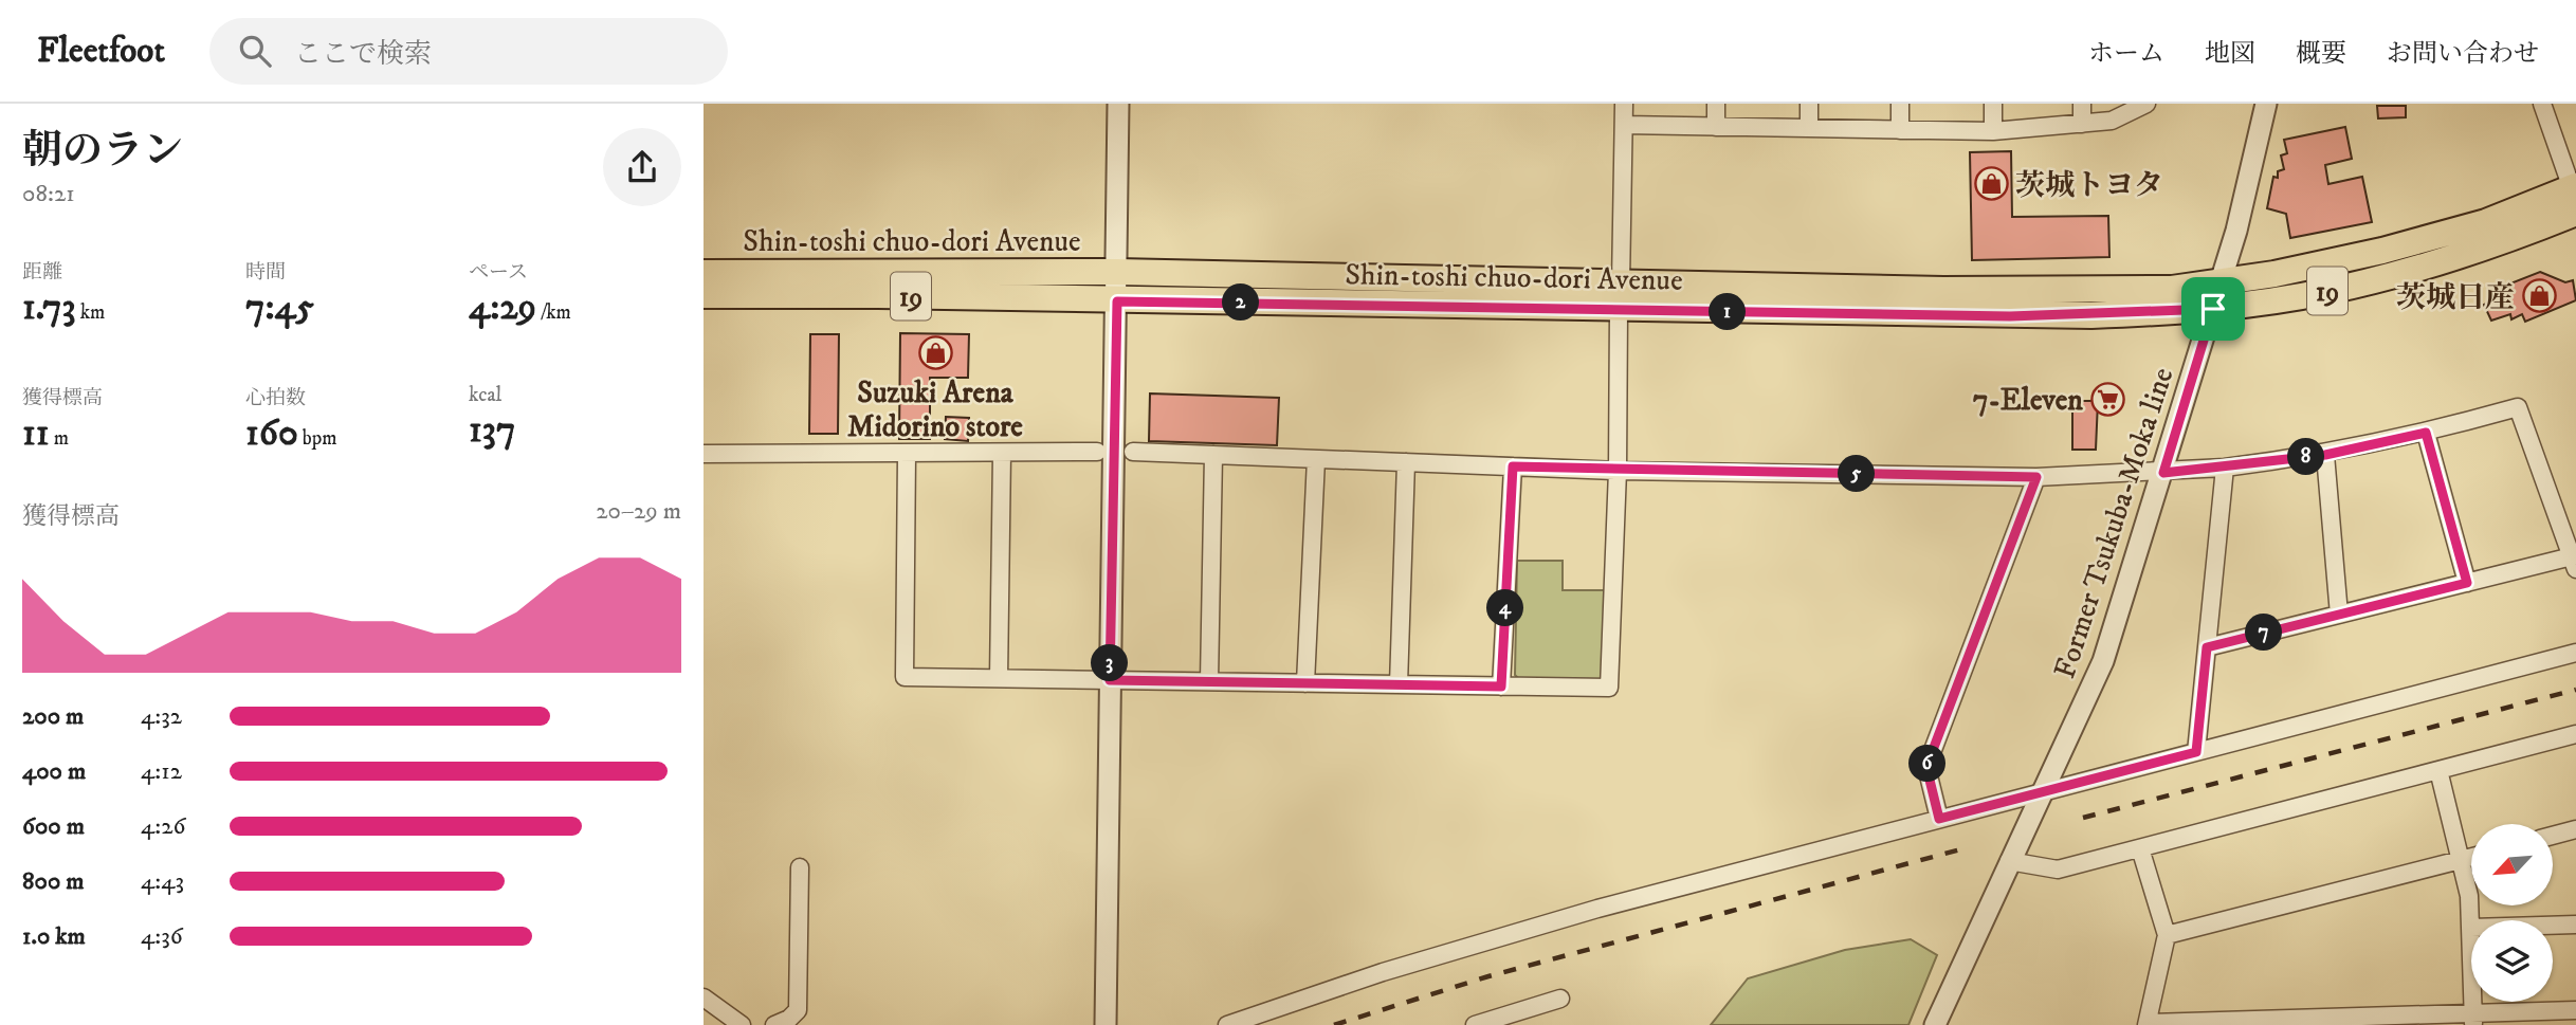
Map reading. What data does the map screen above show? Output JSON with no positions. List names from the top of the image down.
{
  "streets": {
    "main road": ["Shin-toshi chuo-dori Avenue", "19"],
    "street": ["Former Tsukuba-Moka line"]
  },
  "crossings": [
    ["Shin-toshi chuo-dori Avenue", "Former Tsukuba-Moka line"]
  ],
  "places": {
    "shop": ["茨城トヨタ", "茨城日産", "Suzuki Arena Midorino store"],
    "supermarket": ["7-Eleven"]
  },
  "north": "bottom left",
  "page": {
    "header": "Fleetfoot",
    "search": "ここで検索",
    "nav": [
      "ホーム",
      "地図",
      "概要",
      "お問い合わせ"
    ],
    "heading": ["朝のラン", "08:21"],
    "stats": [
      ["距離", "1.73 km"],
      ["時間", "7:45"],
      ["ペース", "4:29 /km"],
      ["獲得標高", "11 m"],
      ["心拍数", "160 bpm"],
      ["kcal", "137"]
    ],
    "pins": [
      "2",
      "1",
      "8",
      "5",
      "4",
      "7",
      "3",
      "6"
    ],
    "chart": ["獲得標高", "20–29 m"],
    "list": [
      {
        "name": "200 m",
        "note": "4:32"
      },
      {
        "name": "400 m",
        "note": "4:12"
      },
      {
        "name": "600 m",
        "note": "4:26"
      },
      {
        "name": "800 m",
        "note": "4:43"
      },
      {
        "name": "1.0 km",
        "note": "4:36"
      }
    ]
  }
}
